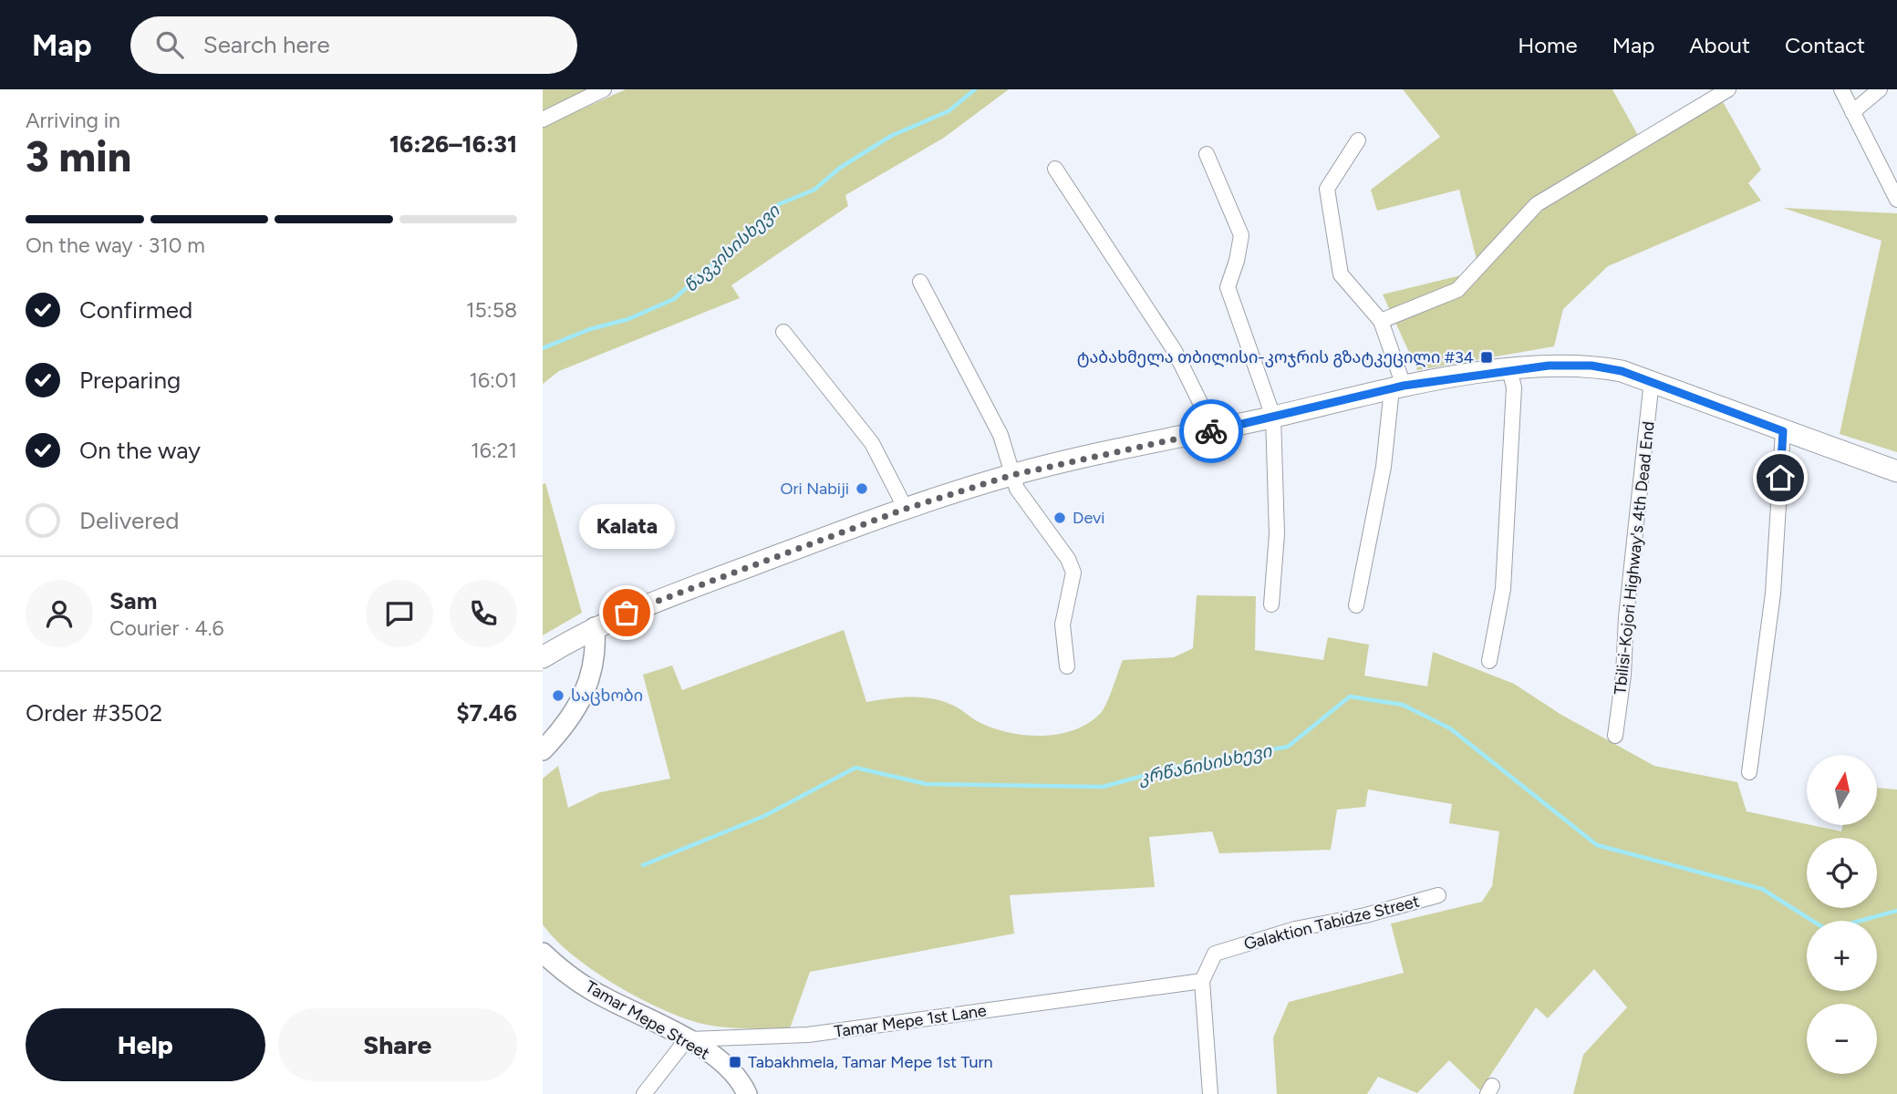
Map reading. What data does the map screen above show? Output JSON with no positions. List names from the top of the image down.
{
  "streets": {
    "street": [
      "Tbilisi-Kojori Highway's 4th Dead End",
      "Galaktion Tabidze Street",
      "Tamar Mepe Street",
      "Tamar Mepe 1st Lane"
    ]
  },
  "crossings": [
    ["Galaktion Tabidze Street", "Tamar Mepe 1st Lane"],
    ["Tamar Mepe Street", "Tamar Mepe 1st Lane"]
  ],
  "water": ["წავკისისხევი", "კრწანისისხევი"],
  "places": {
    "transit": ["ტაბახმელა თბილისი-კოჯრის გზატკეცილი #34", "Tabakhmela, Tamar Mepe 1st Turn"],
    "other": [
      "Ori Nabiji",
      "Devi",
      "Kalata",
      "საცხობი"
    ]
  },
  "north": "top",
  "page": {
    "header": "Map",
    "search": "Search here",
    "nav": [
      "Home",
      "Map",
      "About",
      "Contact"
    ],
    "heading": ["3 min", "Arriving in", "16:26–16:31"],
    "panel": [
      "Sam",
      "Courier · 4.6",
      "Order #3502",
      "$7.46"
    ],
    "bar": "On the way · 310 m",
    "list": [
      ["Confirmed", "15:58"],
      ["Preparing", "16:01"],
      ["On the way", "16:21"],
      "Delivered"
    ],
    "bubble": "Kalata",
    "map_buttons": ["+", "−"],
    "buttons": ["Help", "Share"]
  }
}
